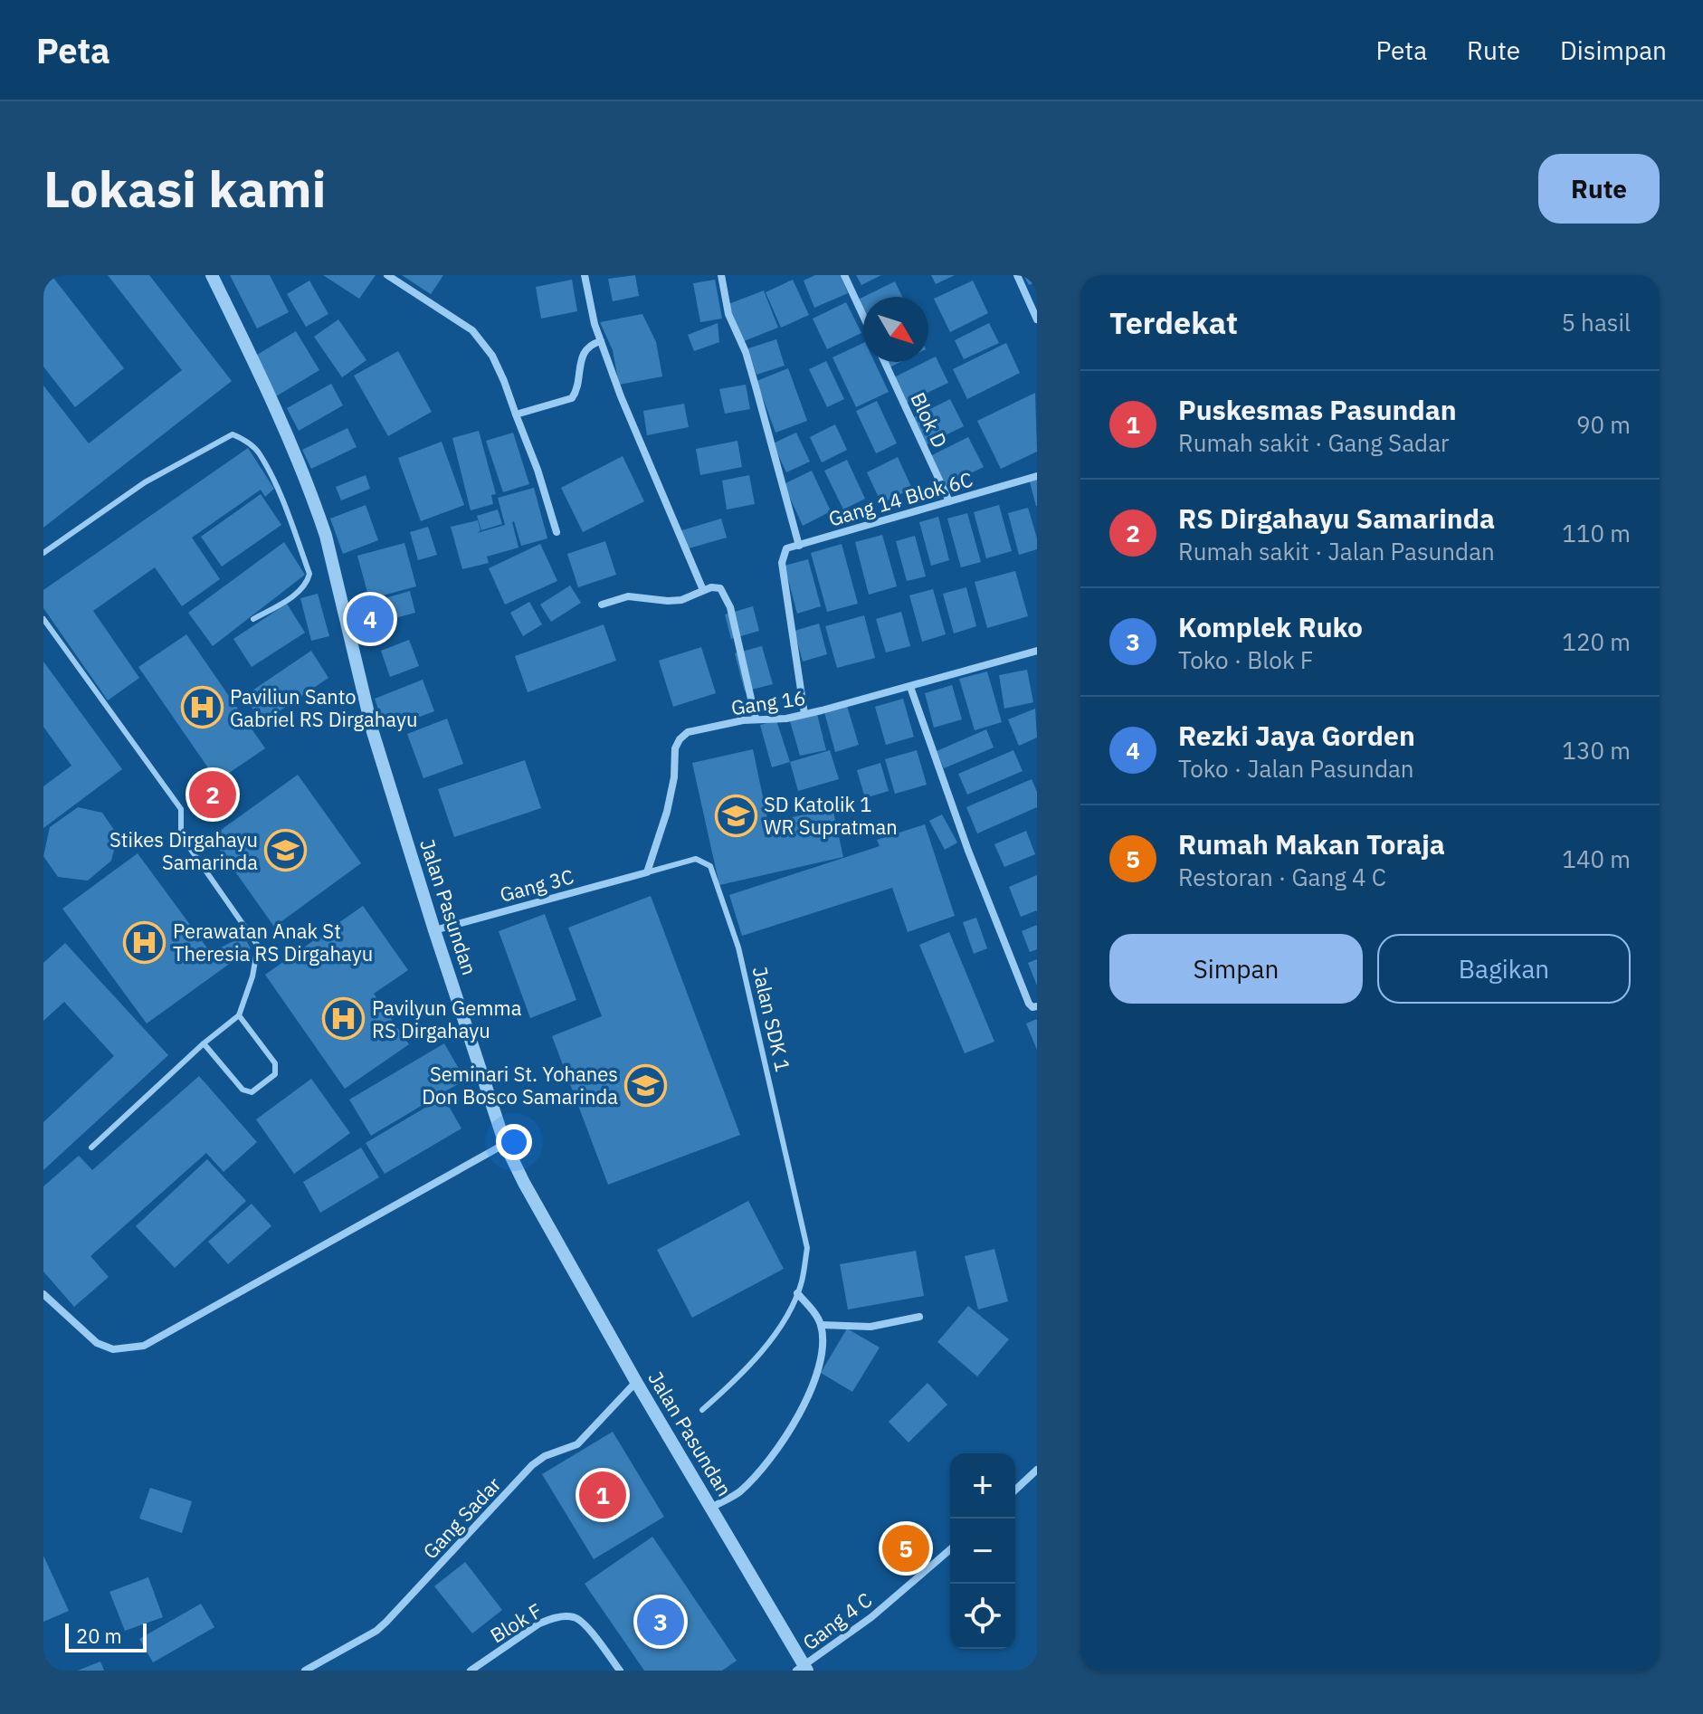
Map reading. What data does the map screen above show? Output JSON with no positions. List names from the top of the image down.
{
  "streets": {
    "street": [
      "Blok D",
      "Gang 14 Blok 6C",
      "Gang 16",
      "Gang 3C",
      "Jalan Pasundan",
      "Gang Sadar",
      "Gang 4 C",
      "Blok F"
    ],
    "lane": ["Jalan SDK 1"]
  },
  "crossings": [
    ["Blok D", "Gang 14 Blok 6C"],
    ["Gang 14 Blok 6C", "Gang 16"],
    ["Gang 16", "Gang 3C"],
    ["Gang 16", "Jalan SDK 1"],
    ["Gang 3C", "Jalan Pasundan"],
    ["Gang 3C", "Jalan SDK 1"],
    ["Jalan Pasundan", "Gang Sadar"],
    ["Jalan Pasundan", "Gang 4 C"]
  ],
  "places": {
    "hospital": ["Paviliun Santo Gabriel RS Dirgahayu", "Perawatan Anak St Theresia RS Dirgahayu", "Pavilyun Gemma RS Dirgahayu"],
    "school or university": ["SD Katolik 1 WR Supratman", "Stikes Dirgahayu Samarinda", "Seminari St. Yohanes Don Bosco Samarinda"]
  },
  "scale_bar": "20 m",
  "north": "bottom right",
  "page": {
    "header": "Peta",
    "nav": ["Peta", "Rute", "Disimpan"],
    "buttons": [
      "Rute",
      ["Simpan", "Bagikan"]
    ],
    "title": "Lokasi kami",
    "heading": ["Terdekat", "5 hasil"],
    "list": [
      {
        "mark": "1",
        "name": "Puskesmas Pasundan",
        "note": "Rumah sakit · Gang Sadar",
        "value": "90 m"
      },
      {
        "mark": "2",
        "name": "RS Dirgahayu Samarinda",
        "note": "Rumah sakit · Jalan Pasundan",
        "value": "110 m"
      },
      {
        "mark": "3",
        "name": "Komplek Ruko",
        "note": "Toko · Blok F",
        "value": "120 m"
      },
      {
        "mark": "4",
        "name": "Rezki Jaya Gorden",
        "note": "Toko · Jalan Pasundan",
        "value": "130 m"
      },
      {
        "mark": "5",
        "name": "Rumah Makan Toraja",
        "note": "Restoran · Gang 4 C",
        "value": "140 m"
      }
    ],
    "pins": [
      "4",
      "2",
      "1",
      "5",
      "3"
    ],
    "map_buttons": ["+", "−"],
    "scale": "20 m"
  }
}
